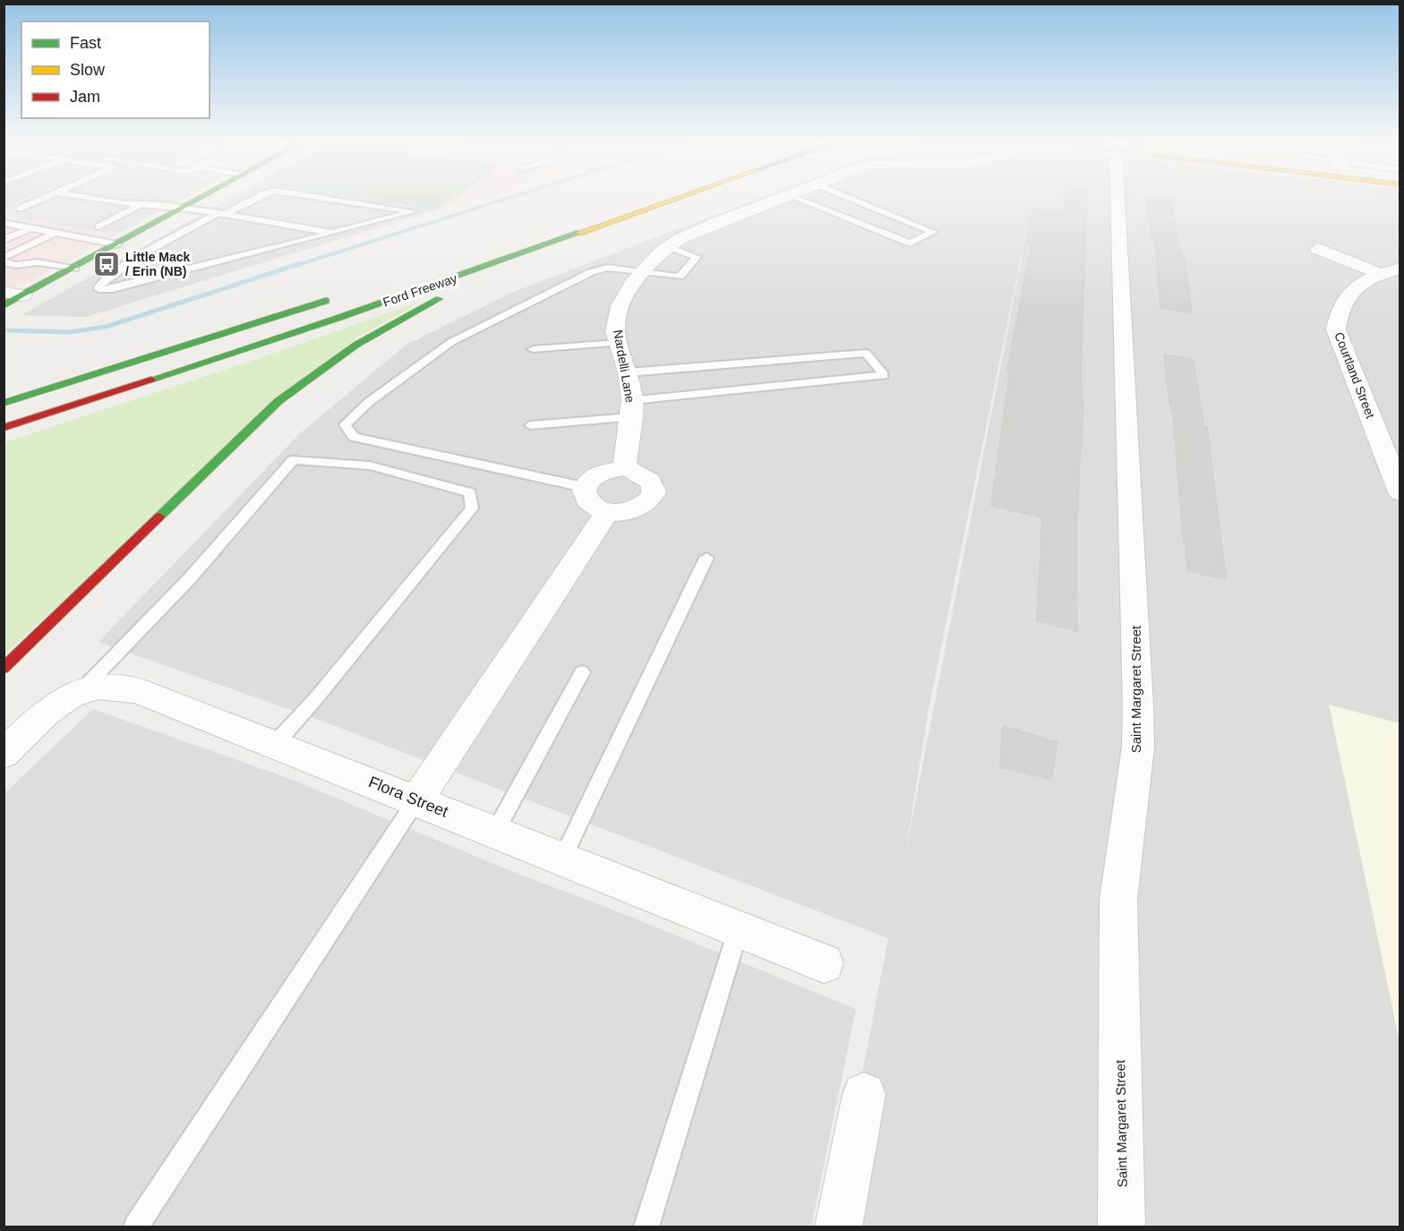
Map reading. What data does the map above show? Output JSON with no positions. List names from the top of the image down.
{
  "streets": {
    "main road": ["Ford Freeway"],
    "street": [
      "Nardelli Lane",
      "Courtland Street",
      "Saint Margaret Street",
      "Flora Street"
    ]
  },
  "places": {
    "bus stop": ["Little Mack / Erin (NB)"]
  },
  "legend": ["Fast", "Slow", "Jam"]
}
